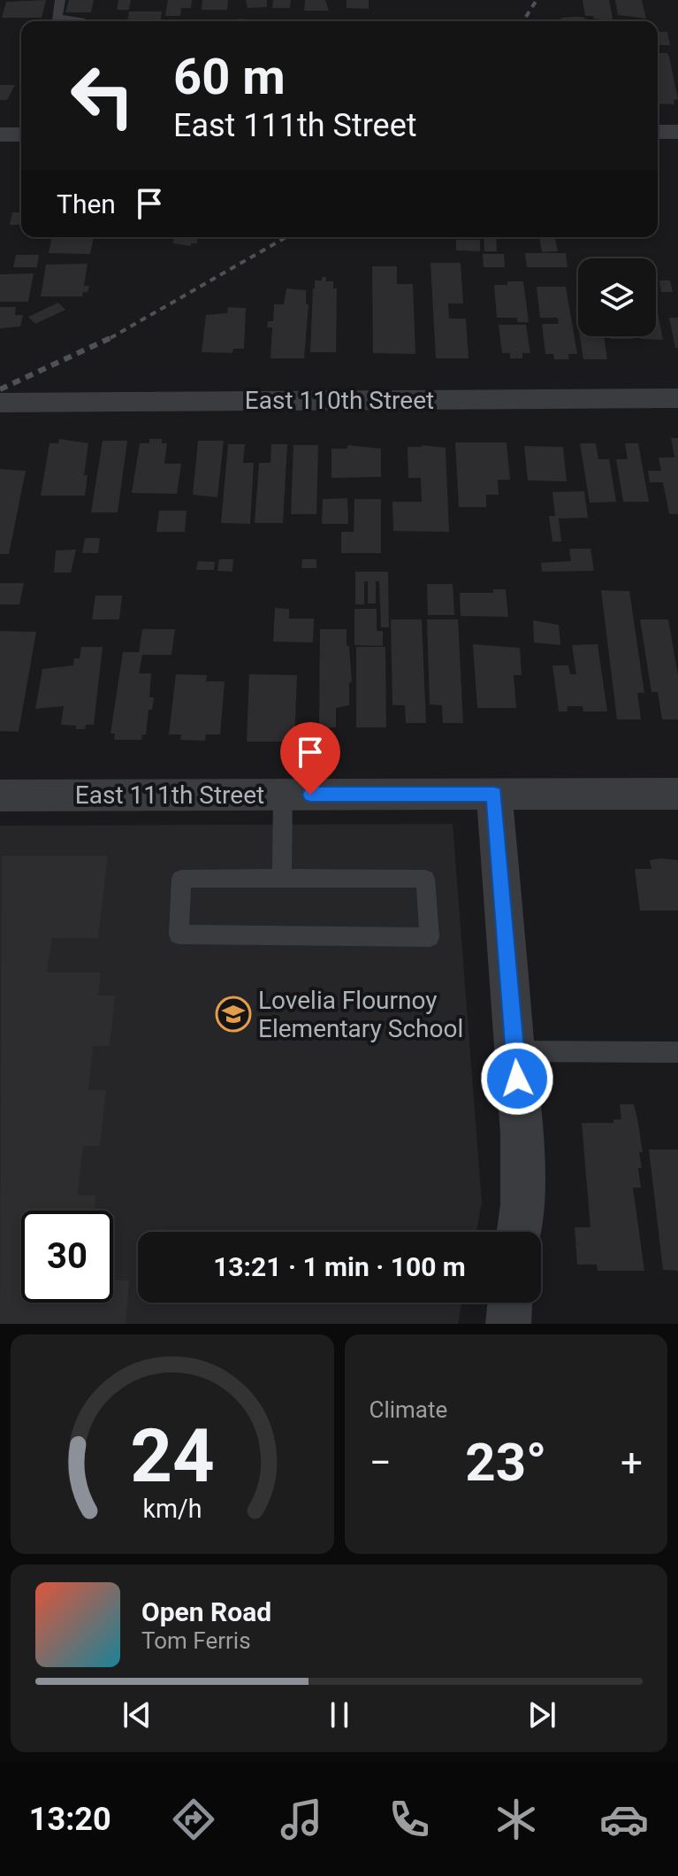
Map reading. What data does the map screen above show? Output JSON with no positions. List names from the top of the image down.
{
  "streets": {
    "street": ["East 110th Street", "East 111th Street"]
  },
  "places": {
    "school or university": ["Lovelia Flournoy Elementary School"]
  },
  "page": {
    "turn": ["60 m", "East 111th Street"],
    "then": "Then",
    "limit": "30",
    "trip": "13:21 · 1 min · 100 m",
    "tile": "Climate",
    "heat": ["−", "23°", "+"],
    "song": ["Open Road", "Tom Ferris"],
    "tabs": "13:20",
    "gauge": ["24", "km/h"]
  }
}
